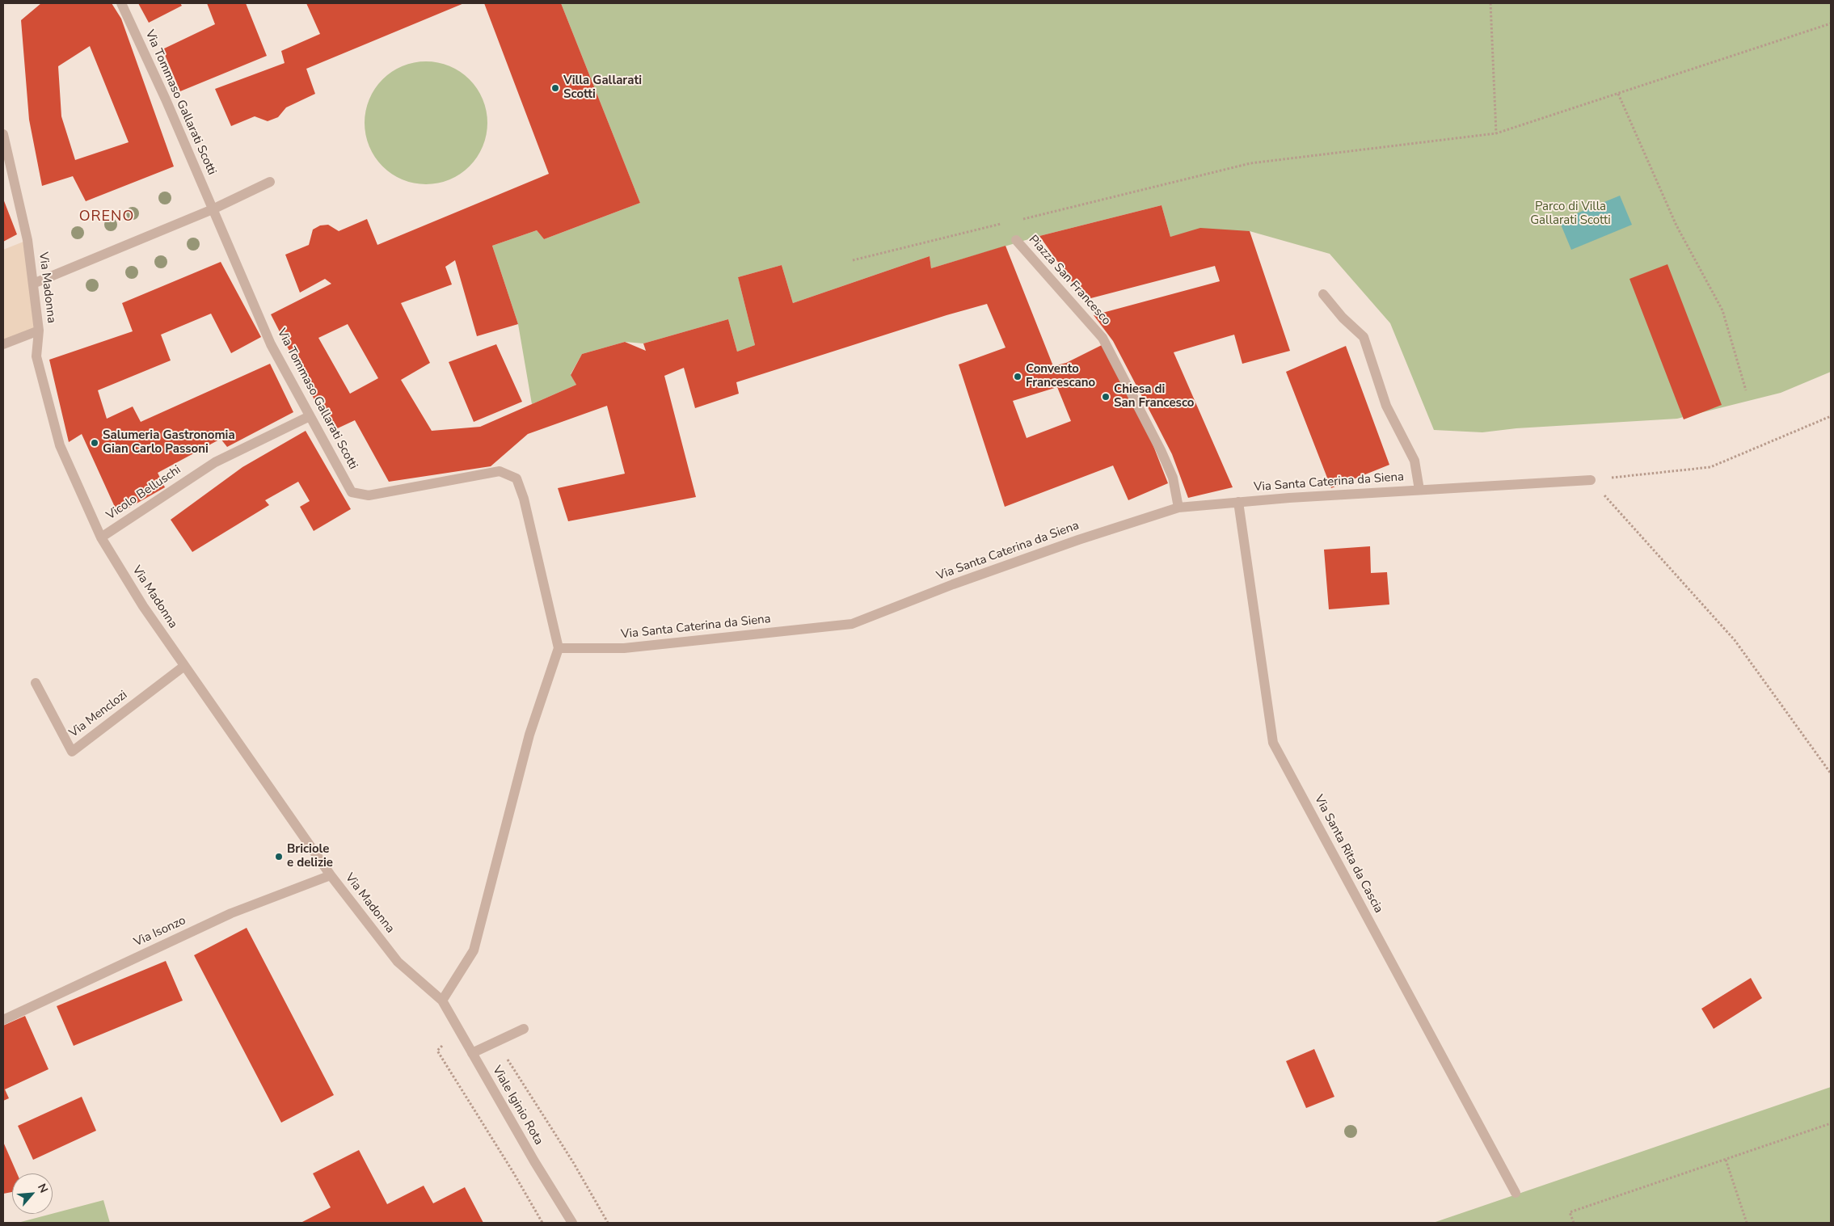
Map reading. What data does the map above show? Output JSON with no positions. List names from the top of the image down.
{
  "streets": {
    "street": [
      "Via Tommaso Gallarati Scotti",
      "Piazza San Francesco",
      "Via Madonna",
      "Via Santa Caterina da Siena",
      "Vicolo Belluschi",
      "Via Menclozi",
      "Via Santa Rita da Cascia",
      "Via Isonzo",
      "Viale Iginio Rota"
    ]
  },
  "crossings": [
    ["Via Tommaso Gallarati Scotti", "Via Santa Caterina da Siena"],
    ["Via Tommaso Gallarati Scotti", "Vicolo Belluschi"],
    ["Piazza San Francesco", "Via Santa Caterina da Siena"],
    ["Via Madonna", "Vicolo Belluschi"],
    ["Via Madonna", "Via Menclozi"],
    ["Via Madonna", "Via Isonzo"],
    ["Via Madonna", "Viale Iginio Rota"],
    ["Via Santa Caterina da Siena", "Via Santa Rita da Cascia"]
  ],
  "districts": ["ORENO"],
  "parks": ["Parco di Villa Gallarati Scotti"],
  "places": [
    "Villa Gallarati Scotti",
    "Convento Francescano",
    "Chiesa di San Francesco",
    "Salumeria Gastronomia Gian Carlo Passoni",
    "Briciole e delizie"
  ],
  "north": "top right"
}
